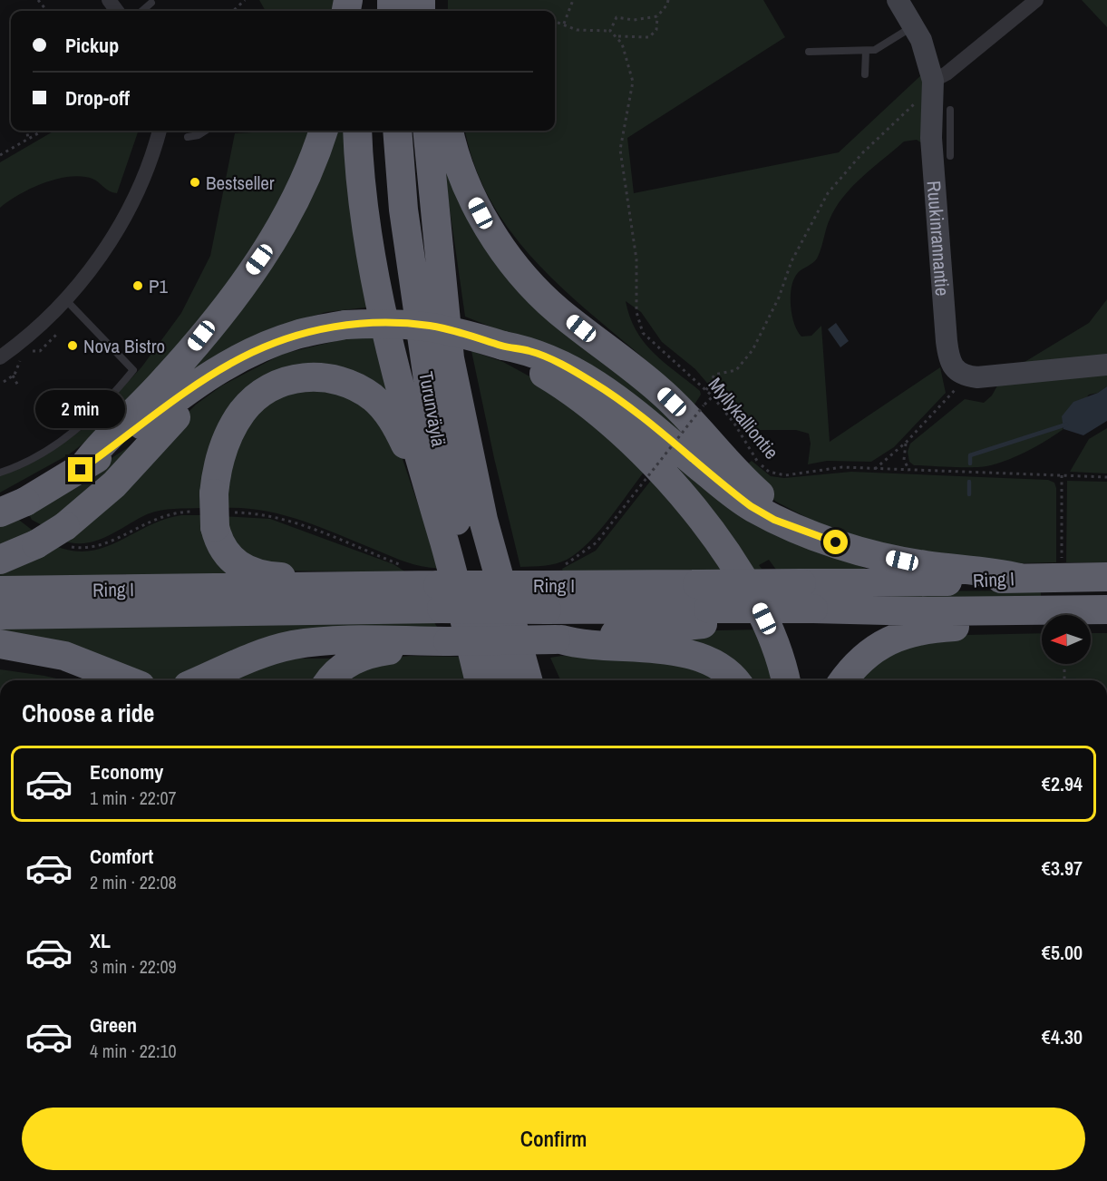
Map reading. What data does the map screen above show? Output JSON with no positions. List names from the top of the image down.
{
  "streets": {
    "highway": ["Turunväylä", "Ring I"],
    "street": ["Ruukinrannantie"],
    "path": ["Myllykalliontie"]
  },
  "places": ["Bestseller", "P1", "Nova Bistro"],
  "north": "left",
  "page": {
    "banner": ["Pickup", "Drop-off"],
    "bubble": "2 min",
    "heading": "Choose a ride",
    "list": [
      {
        "name": "Economy",
        "note": "1 min · 22:07",
        "value": "€2.94"
      },
      {
        "name": "Comfort",
        "note": "2 min · 22:08",
        "value": "€3.97"
      },
      {
        "name": "XL",
        "note": "3 min · 22:09",
        "value": "€5.00"
      },
      {
        "name": "Green",
        "note": "4 min · 22:10",
        "value": "€4.30"
      }
    ],
    "buttons": "Confirm"
  }
}
